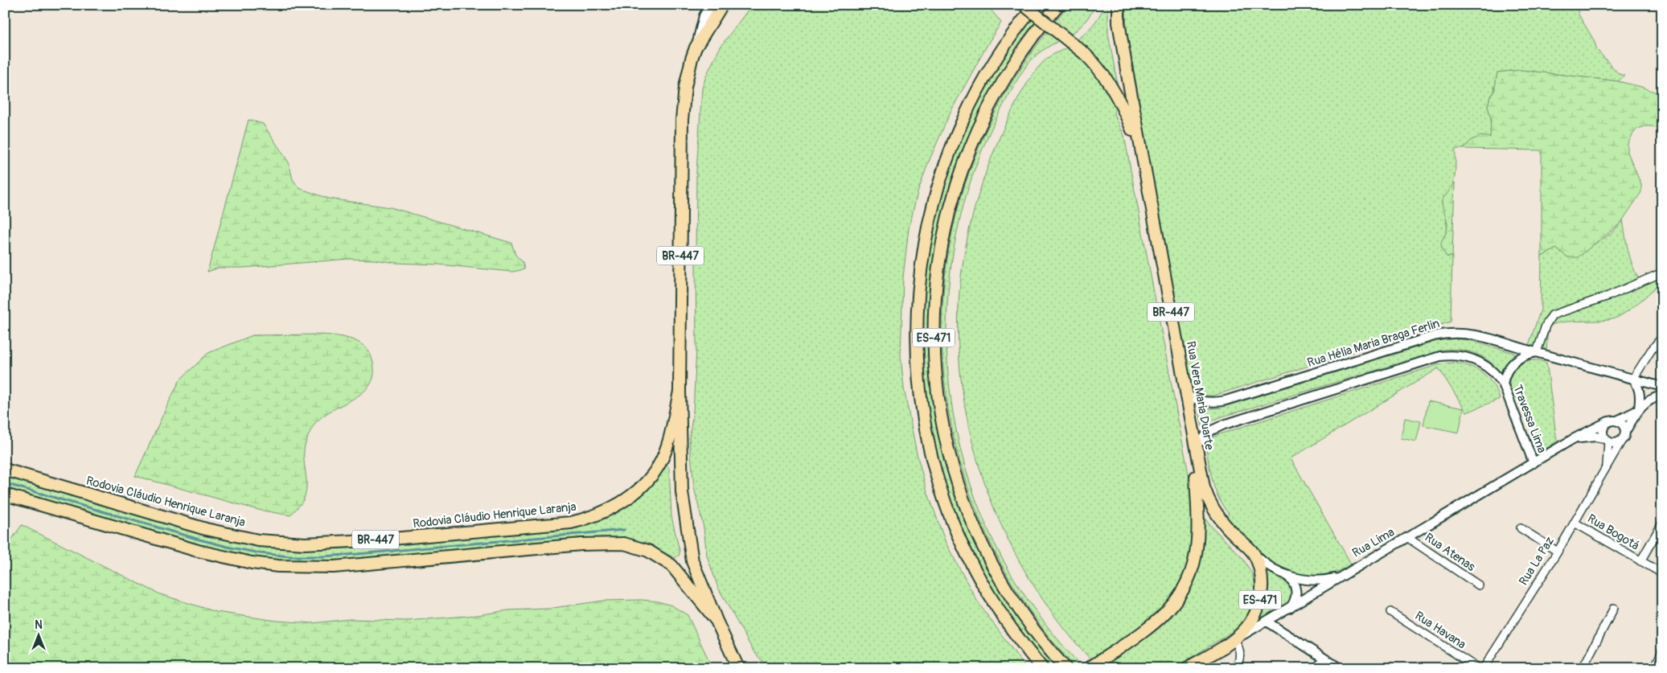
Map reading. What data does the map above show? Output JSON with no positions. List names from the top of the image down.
{
  "streets": {
    "main road": [
      "BR-447",
      "ES-471",
      "Rua Vera Maria Duarte",
      "Rodovia Cláudio Henrique Laranja",
      "Rua Lima"
    ],
    "street": [
      "Rua Hélia Maria Braga Ferlin",
      "Travessa Lima",
      "Rua Bogotá",
      "Rua Atenas",
      "Rua La Paz",
      "Rua Havana"
    ]
  },
  "crossings": [
    ["BR-447", "Rua Vera Maria Duarte"],
    ["BR-447", "Rodovia Cláudio Henrique Laranja"],
    ["Rua Hélia Maria Braga Ferlin", "Rua Vera Maria Duarte"],
    ["Rua Vera Maria Duarte", "Rua Lima"],
    ["Travessa Lima", "Rua Lima"],
    ["Rua Bogotá", "Rua La Paz"],
    ["Rua Lima", "Rua Atenas"],
    ["Rua Lima", "Rua La Paz"]
  ],
  "north": "top"
}
